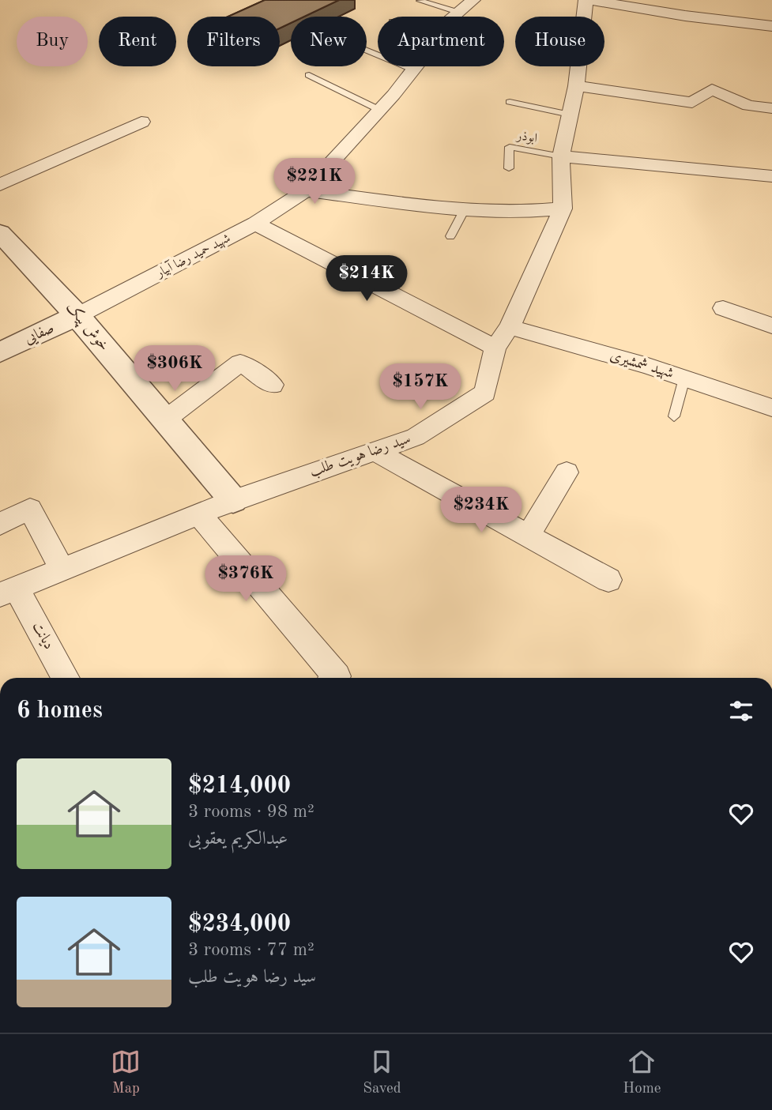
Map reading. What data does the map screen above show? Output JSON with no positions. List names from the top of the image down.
{
  "streets": {
    "street": [
      "شهید حمید رضا آبیار",
      "خوش پیک",
      "صفایی",
      "شهید شمشیری",
      "سید رضا هویت طلب",
      "دیانت"
    ],
    "lane": ["ابوذر"]
  },
  "crossings": [
    ["ابوذر", "سید رضا هویت طلب"],
    ["شهید حمید رضا آبیار", "خوش پیک"],
    ["شهید حمید رضا آبیار", "صفایی"],
    ["خوش پیک", "صفایی"],
    ["خوش پیک", "سید رضا هویت طلب"],
    ["شهید شمشیری", "سید رضا هویت طلب"],
    ["سید رضا هویت طلب", "دیانت"]
  ],
  "page": {
    "chip": [
      "Buy",
      "Rent",
      "Filters",
      "New",
      "Apartment",
      "House"
    ],
    "price": [
      "$221K",
      "$214K",
      "$306K",
      "$157K",
      "$234K",
      "$376K"
    ],
    "heading": "6 homes",
    "list": [
      {
        "name": "$214,000",
        "note": "3 rooms · 98 m² · عبدالکریم یعقوبی"
      },
      {
        "name": "$234,000",
        "note": "3 rooms · 77 m² · سید رضا هویت طلب"
      }
    ],
    "tabs": ["Map", "Saved", "Home"]
  }
}
